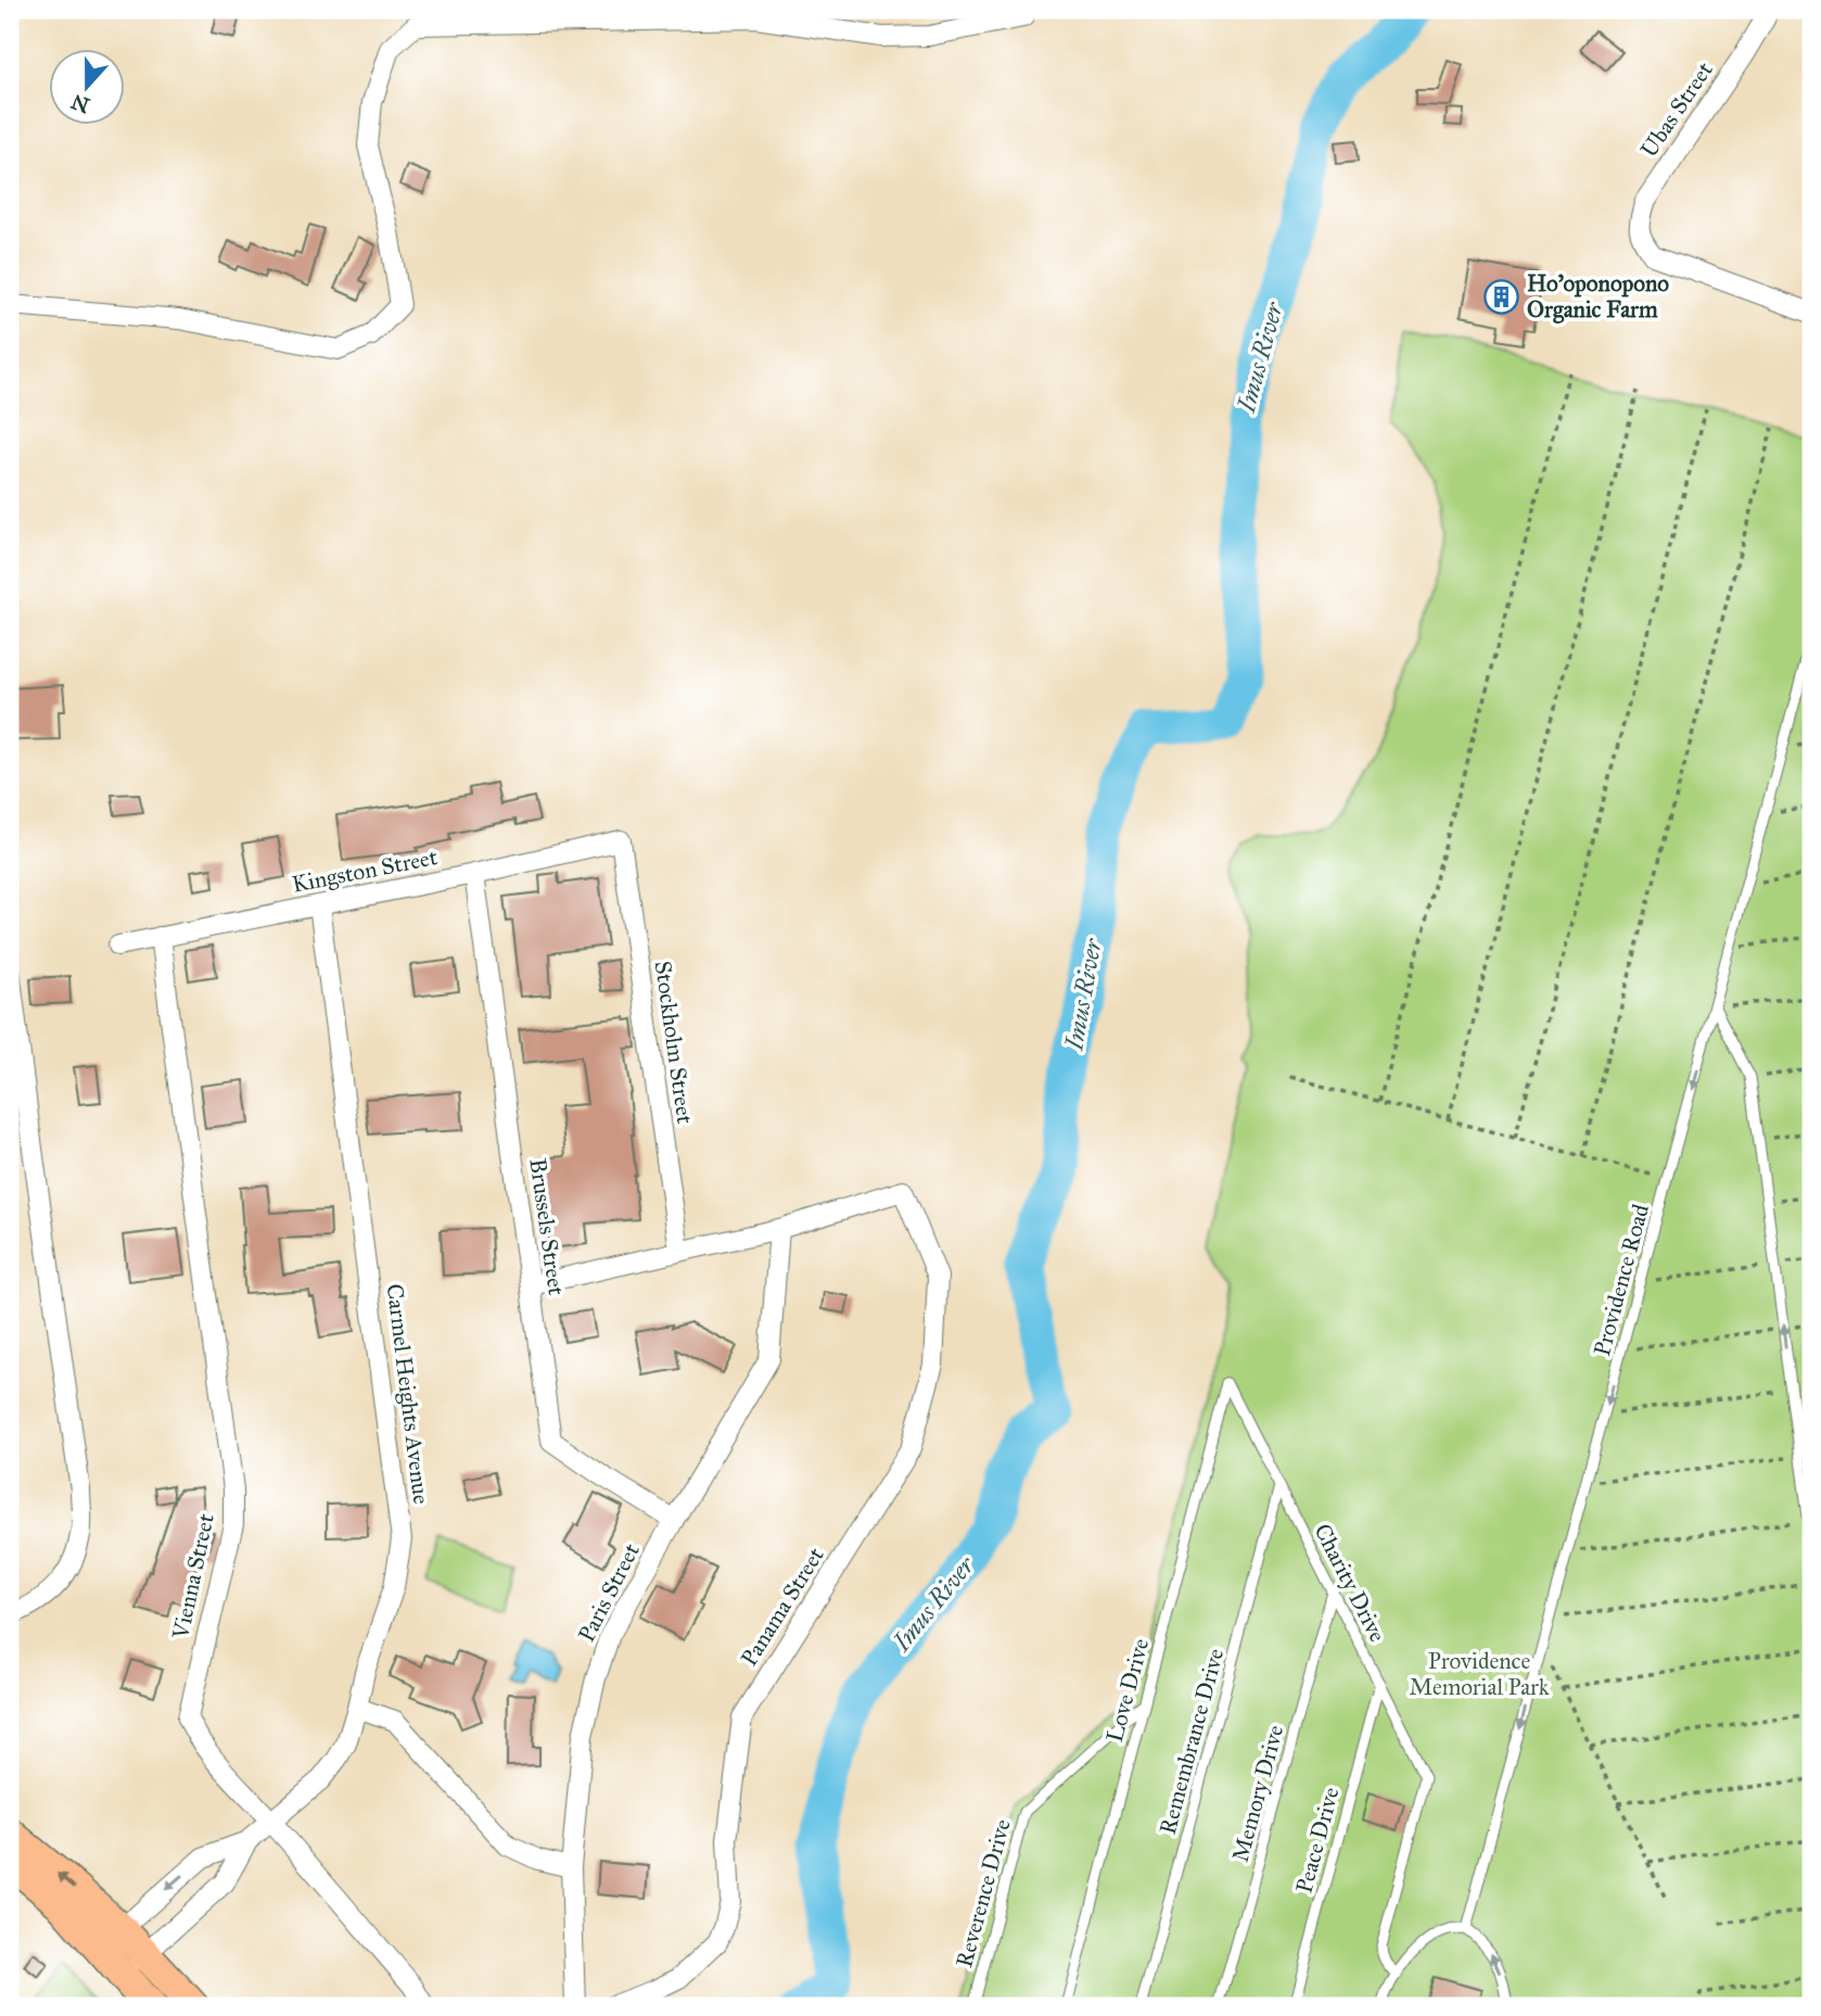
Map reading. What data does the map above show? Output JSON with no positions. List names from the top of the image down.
{
  "streets": {
    "street": [
      "Ubas Street",
      "Kingston Street",
      "Stockholm Street",
      "Brussels Street",
      "Carmel Heights Avenue",
      "Vienna Street",
      "Paris Street",
      "Panama Street"
    ],
    "lane": [
      "Providence Road",
      "Charity Drive",
      "Love Drive",
      "Remembrance Drive",
      "Memory Drive",
      "Peace Drive",
      "Reverence Drive"
    ]
  },
  "crossings": [
    ["Kingston Street", "Stockholm Street"],
    ["Kingston Street", "Brussels Street"],
    ["Kingston Street", "Carmel Heights Avenue"],
    ["Kingston Street", "Vienna Street"],
    ["Brussels Street", "Paris Street"],
    ["Carmel Heights Avenue", "Vienna Street"],
    ["Charity Drive", "Love Drive"],
    ["Charity Drive", "Remembrance Drive"],
    ["Charity Drive", "Memory Drive"],
    ["Charity Drive", "Peace Drive"],
    ["Paris Street", "Panama Street"],
    ["Love Drive", "Reverence Drive"]
  ],
  "one_way": ["Providence Road"],
  "water": ["Imus River"],
  "parks": ["Providence Memorial Park"],
  "places": {
    "building": ["Ho'oponopono Organic Farm"]
  },
  "north": "bottom"
}
